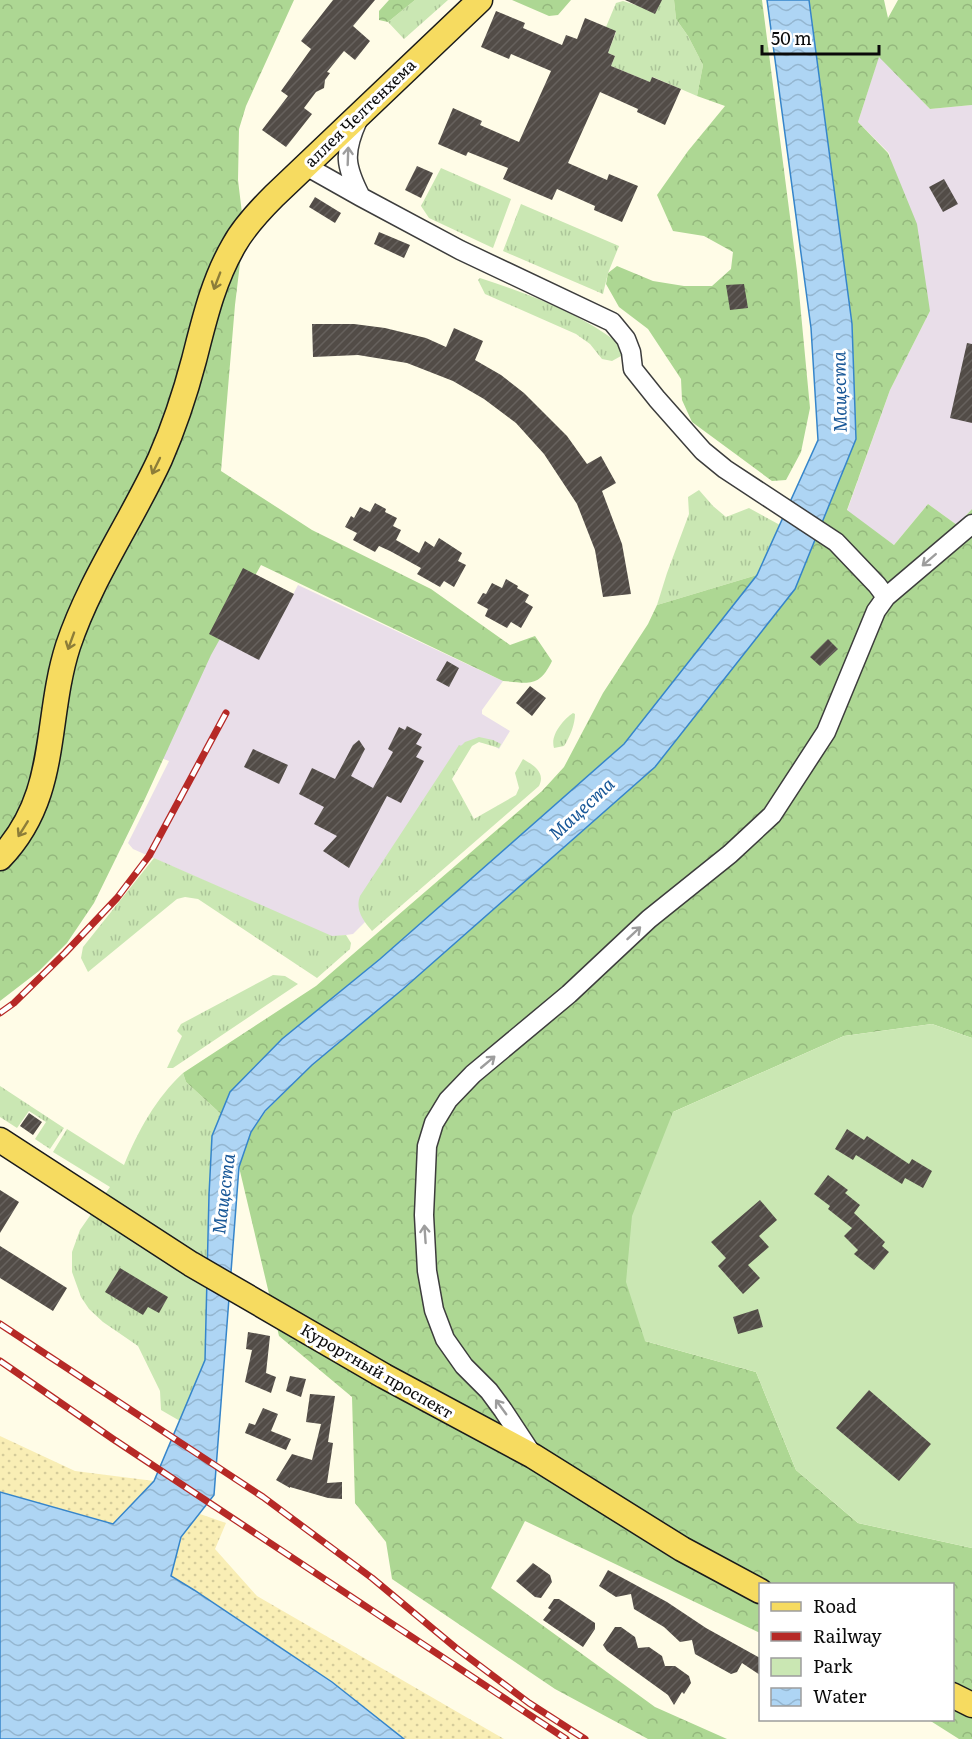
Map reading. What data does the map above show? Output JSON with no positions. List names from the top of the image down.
{
  "streets": {
    "main road": ["аллея Челтенхема", "Курортный проспект"]
  },
  "one_way": ["аллея Челтенхема"],
  "water": ["Мацеста"],
  "legend": [
    "Road",
    "Railway",
    "Park",
    "Water"
  ],
  "scale_bar": "50 m"
}
